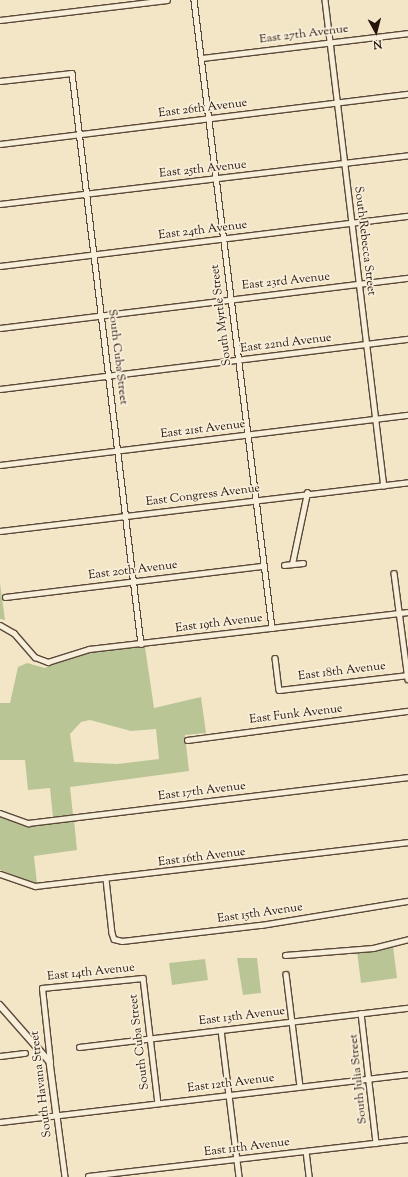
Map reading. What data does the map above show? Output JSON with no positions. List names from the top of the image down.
{
  "streets": {
    "street": [
      "East 27th Avenue",
      "East 26th Avenue",
      "East 25th Avenue",
      "East 24th Avenue",
      "South Rebecca Street",
      "East 23rd Avenue",
      "South Myrtle Street",
      "East 22nd Avenue",
      "South Cuba Street",
      "East 21st Avenue",
      "East Congress Avenue",
      "East 20th Avenue",
      "East 19th Avenue",
      "East 18th Avenue",
      "East Funk Avenue",
      "East 17th Avenue",
      "East 16th Avenue",
      "East 15th Avenue",
      "East 14th Avenue",
      "East 13th Avenue",
      "South Julia Street",
      "South Havana Street",
      "East 12th Avenue",
      "East 11th Avenue"
    ]
  },
  "crossings": [
    ["East 27th Avenue", "South Rebecca Street"],
    ["East 27th Avenue", "South Myrtle Street"],
    ["East 26th Avenue", "South Rebecca Street"],
    ["East 26th Avenue", "South Myrtle Street"],
    ["East 26th Avenue", "South Cuba Street"],
    ["East 25th Avenue", "South Rebecca Street"],
    ["East 25th Avenue", "South Myrtle Street"],
    ["East 25th Avenue", "South Cuba Street"],
    ["East 24th Avenue", "South Rebecca Street"],
    ["East 24th Avenue", "South Myrtle Street"],
    ["East 24th Avenue", "South Cuba Street"],
    ["South Rebecca Street", "East 23rd Avenue"],
    ["South Rebecca Street", "East 22nd Avenue"],
    ["South Rebecca Street", "East 21st Avenue"],
    ["South Rebecca Street", "East Congress Avenue"],
    ["East 23rd Avenue", "South Myrtle Street"],
    ["East 23rd Avenue", "South Cuba Street"],
    ["South Myrtle Street", "East 22nd Avenue"],
    ["South Myrtle Street", "East 21st Avenue"],
    ["South Myrtle Street", "East Congress Avenue"],
    ["South Myrtle Street", "East 20th Avenue"],
    ["South Myrtle Street", "East 19th Avenue"],
    ["East 22nd Avenue", "South Cuba Street"],
    ["South Cuba Street", "East 21st Avenue"],
    ["South Cuba Street", "East Congress Avenue"],
    ["South Cuba Street", "East 20th Avenue"],
    ["South Cuba Street", "East 19th Avenue"],
    ["South Cuba Street", "East 14th Avenue"],
    ["South Cuba Street", "East 13th Avenue"],
    ["South Cuba Street", "East 12th Avenue"],
    ["East 16th Avenue", "East 15th Avenue"],
    ["East 14th Avenue", "South Havana Street"],
    ["East 13th Avenue", "South Julia Street"],
    ["South Julia Street", "East 12th Avenue"],
    ["South Julia Street", "East 11th Avenue"],
    ["South Havana Street", "East 12th Avenue"]
  ],
  "north": "bottom"
}
